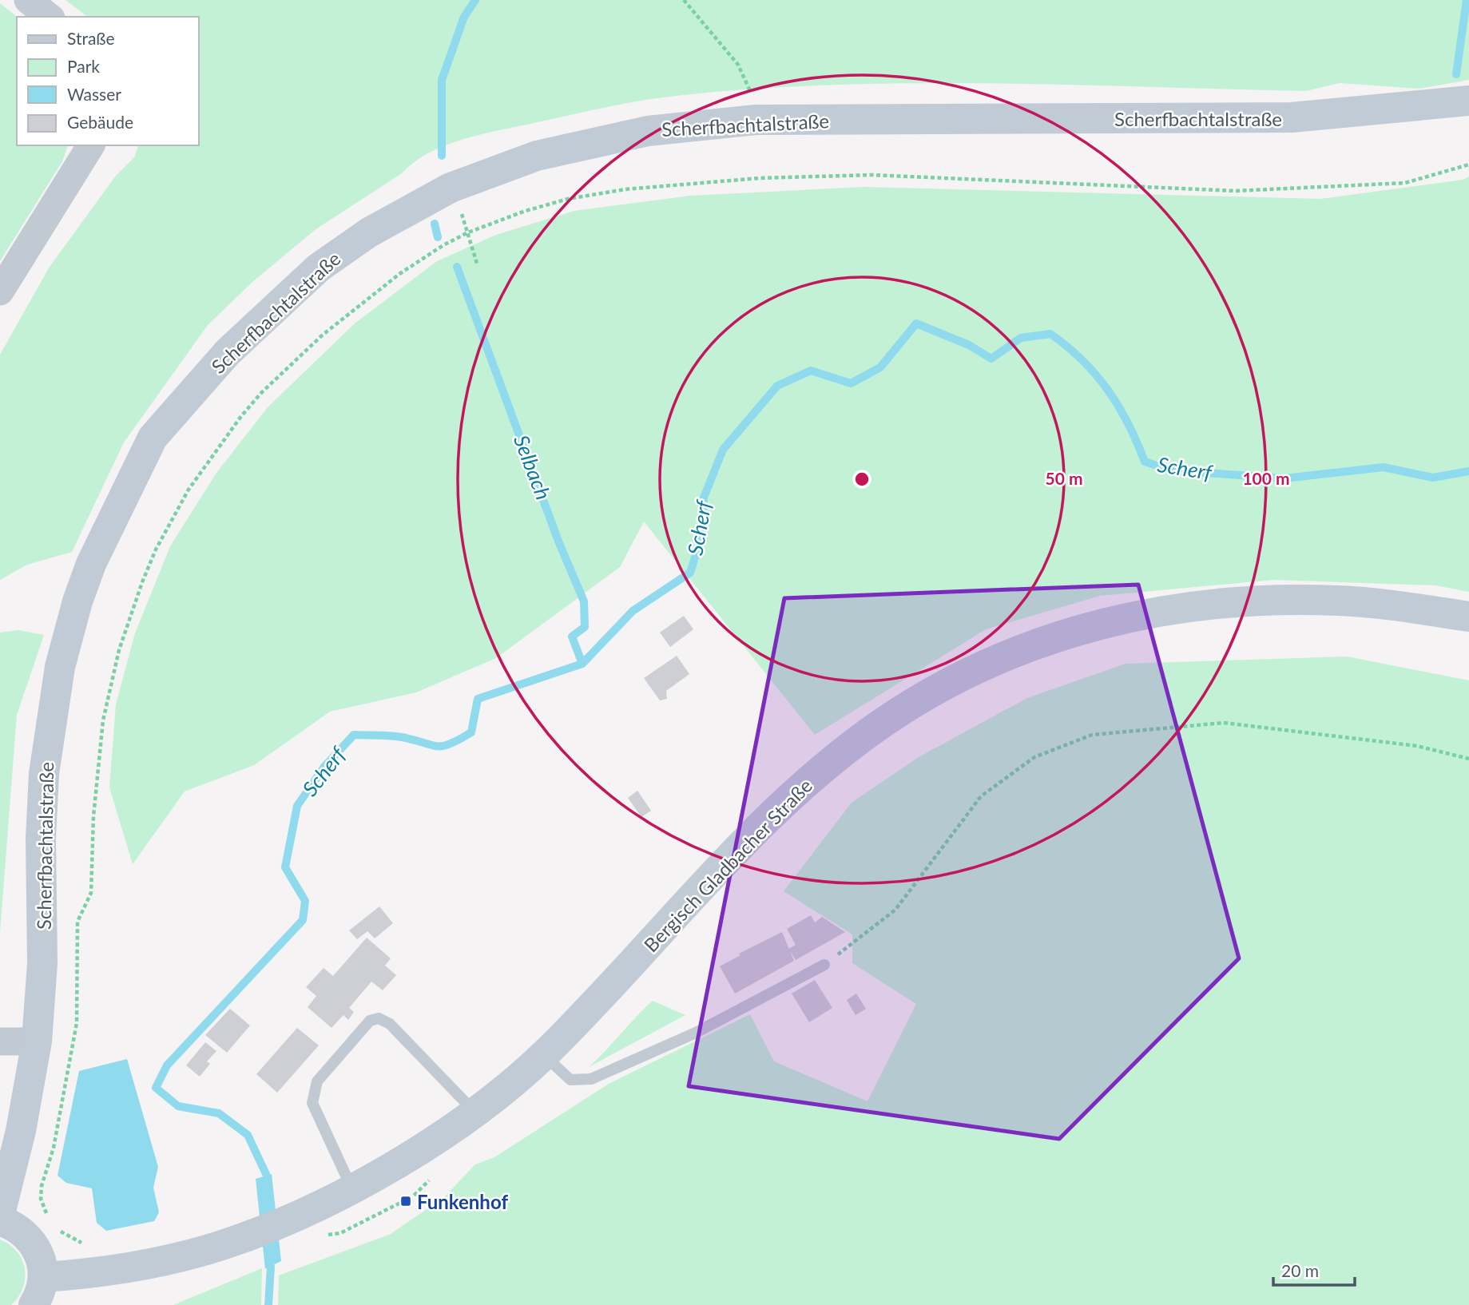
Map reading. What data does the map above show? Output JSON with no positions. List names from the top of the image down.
{
  "streets": {
    "main road": ["Scherfbachtalstraße", "Bergisch Gladbacher Straße"]
  },
  "water": ["Selbach", "Scherf"],
  "places": {
    "transit": ["Funkenhof"]
  },
  "legend": [
    "Straße",
    "Park",
    "Wasser",
    "Gebäude"
  ],
  "scale_bar": "20 m",
  "rings": ["50 m", "100 m"]
}
